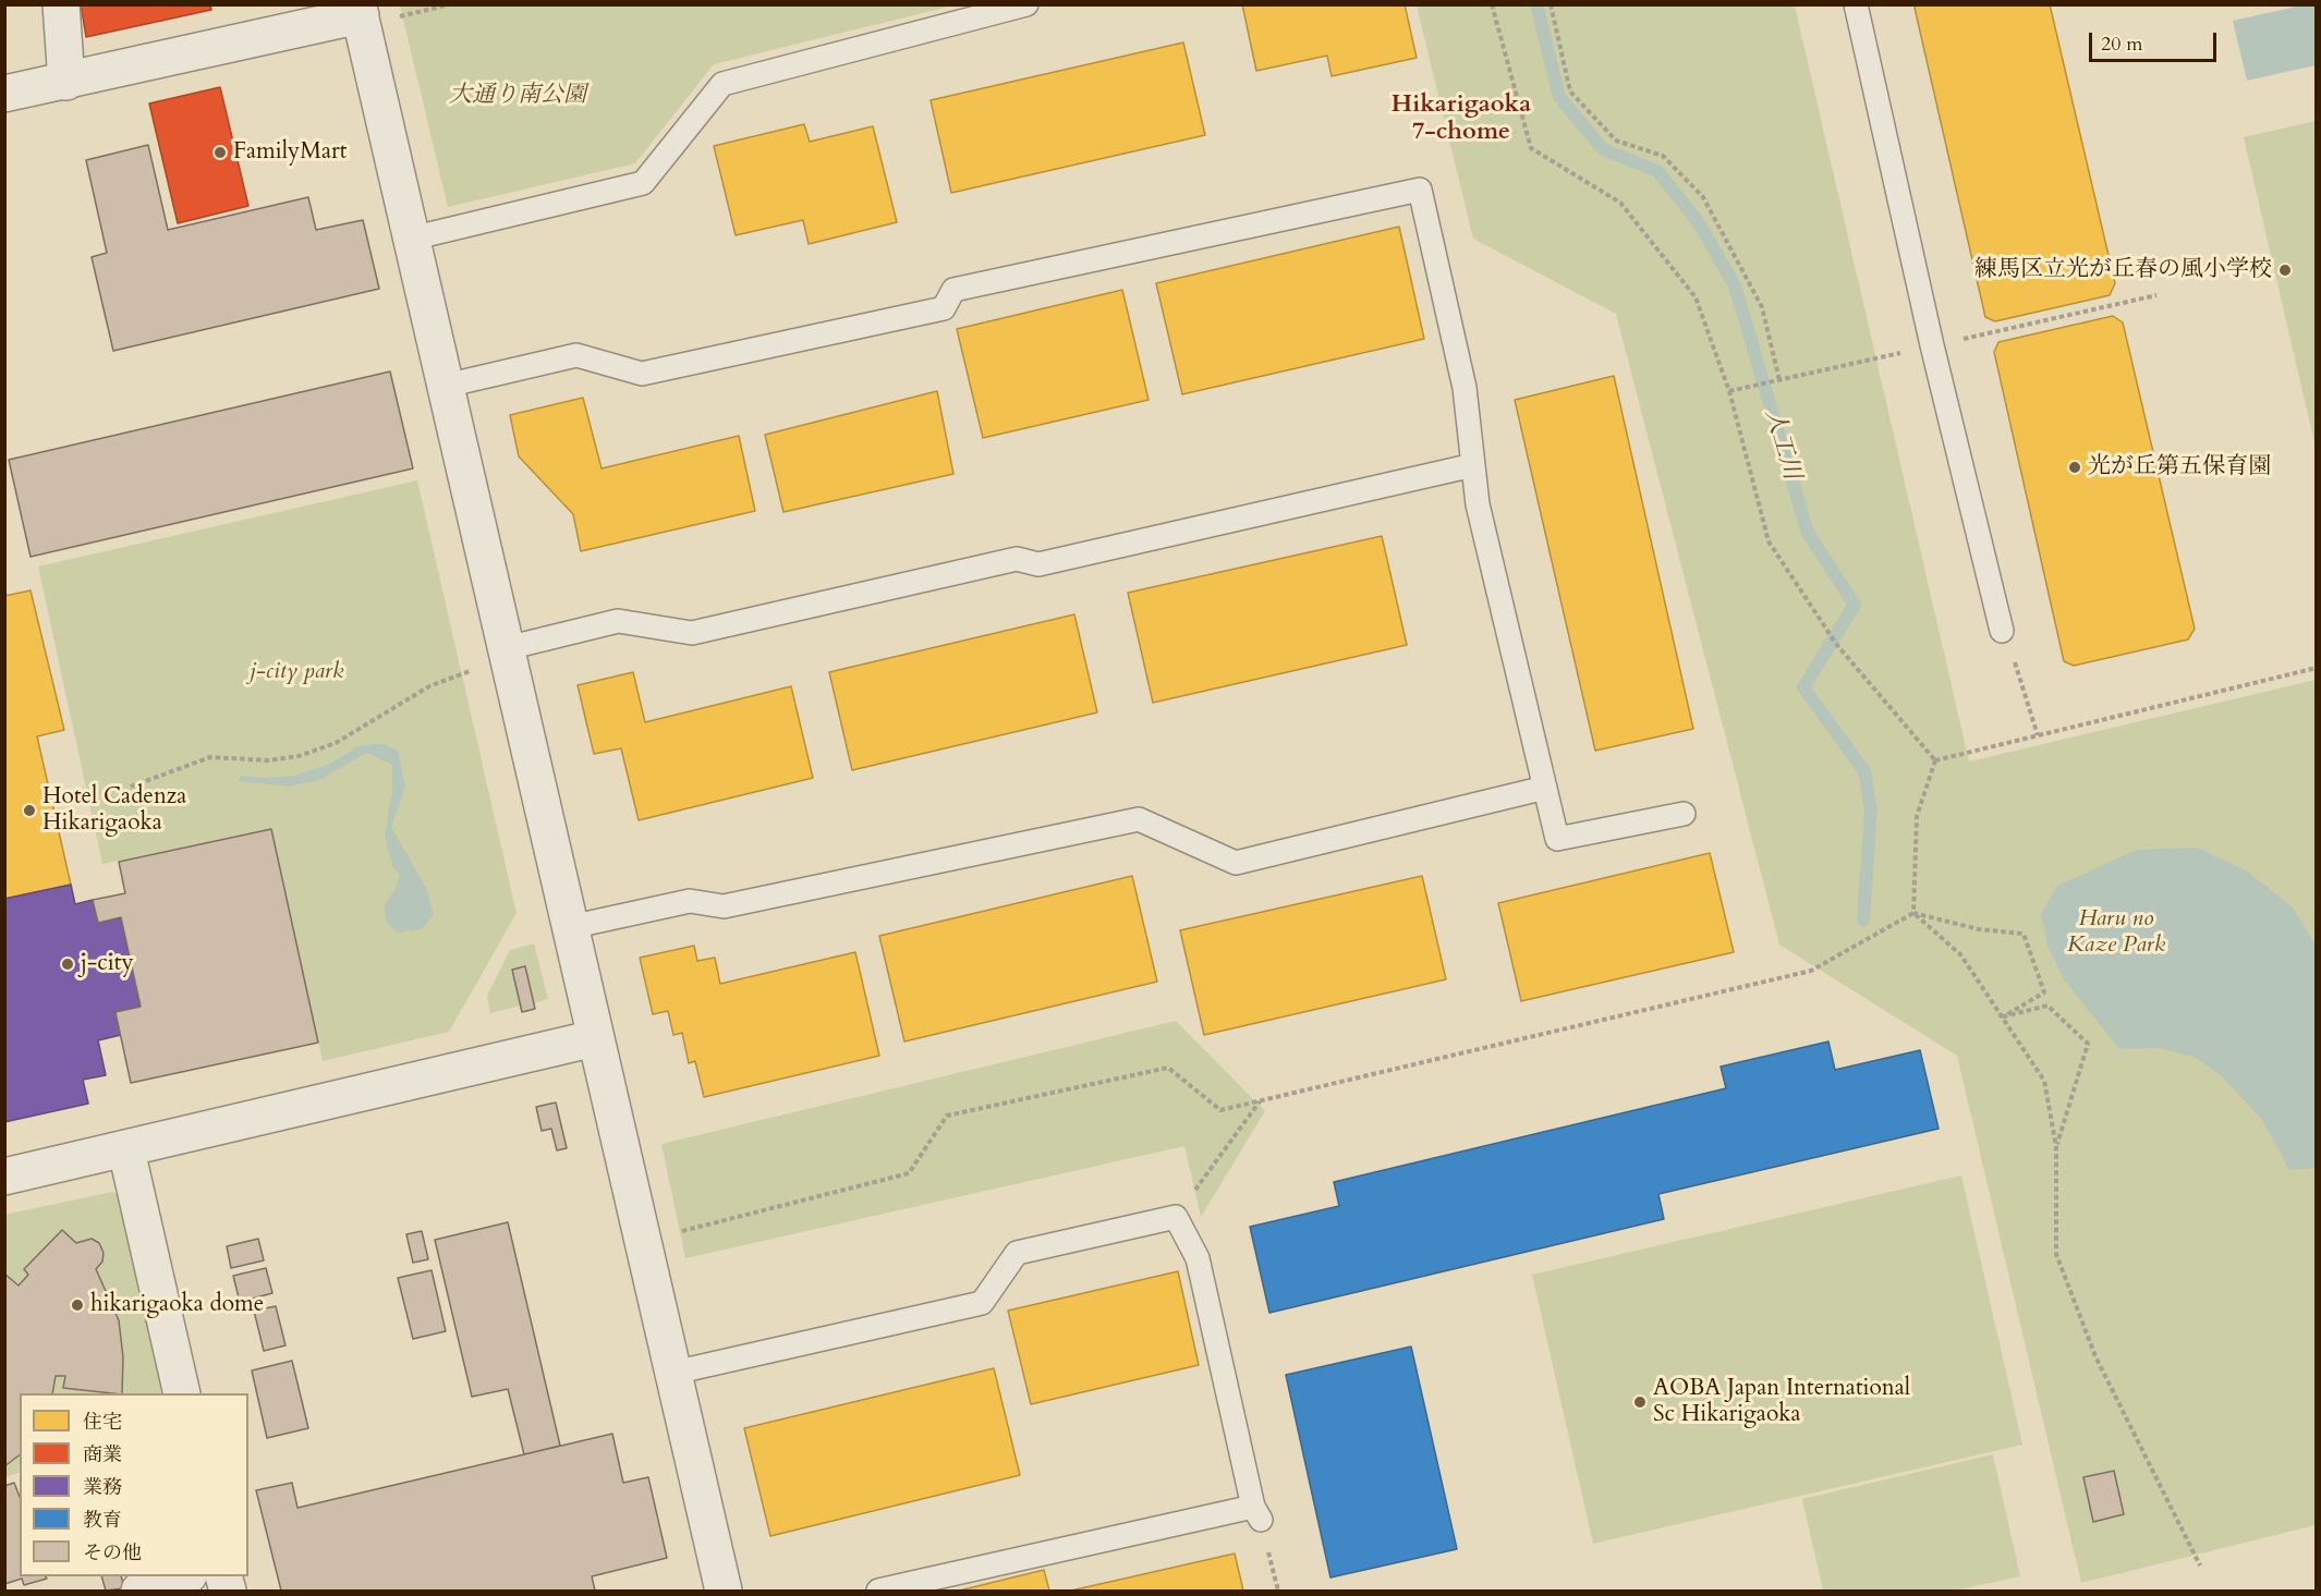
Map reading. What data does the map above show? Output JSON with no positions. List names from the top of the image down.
{
  "districts": ["Hikarigaoka 7-chome"],
  "water": ["人工川"],
  "parks": ["大通り南公園", "j-city park", "Haru no Kaze Park"],
  "places": [
    "FamilyMart",
    "練馬区立光が丘春の風小学校",
    "光が丘第五保育園",
    "Hotel Cadenza Hikarigaoka",
    "j-city",
    "hikarigaoka dome",
    "AOBA Japan International Sc Hikarigaoka"
  ],
  "legend": [
    "住宅",
    "商業",
    "業務",
    "教育",
    "その他"
  ],
  "scale_bar": "20 m"
}
